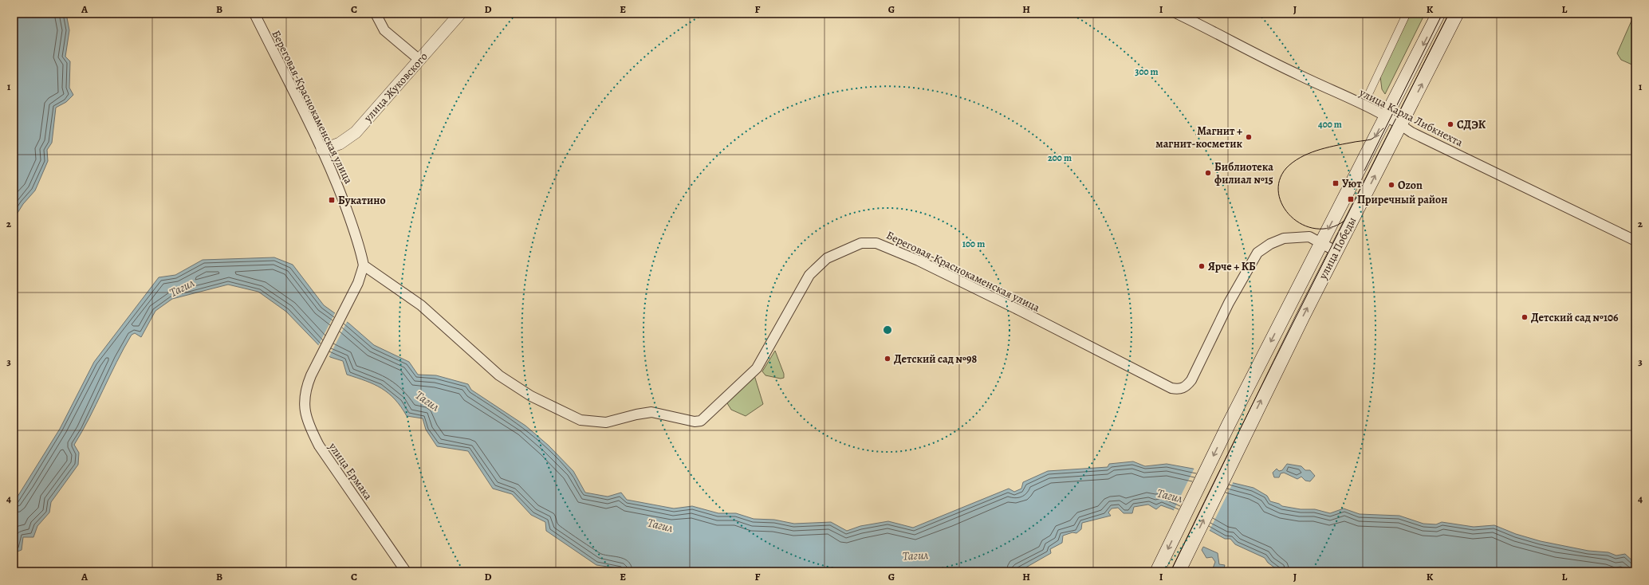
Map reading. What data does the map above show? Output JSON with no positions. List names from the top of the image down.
{
  "streets": {
    "main road": ["улица Победы"],
    "street": [
      "улица Жуковского",
      "Береговая-Краснокаменская улица",
      "улица Карла Либкнехта",
      "улица Ермака"
    ]
  },
  "crossings": [
    ["улица Жуковского", "Береговая-Краснокаменская улица"],
    ["Береговая-Краснокаменская улица", "улица Победы"],
    ["Береговая-Краснокаменская улица", "улица Ермака"],
    ["улица Карла Либкнехта", "улица Победы"]
  ],
  "water": ["Тагил"],
  "places": {
    "other": [
      "СДЭК",
      "Магнит + магнит-косметик",
      "Библиотека филиал №15",
      "Ozon",
      "Ярче + КБ",
      "Детский сад №106",
      "Детский сад №98"
    ],
    "transit": ["Уют", "Приречный район", "Букатино"]
  },
  "grid": {
    "columns": [
      "A",
      "B",
      "C",
      "D",
      "E",
      "F",
      "G",
      "H",
      "I",
      "J",
      "K",
      "L"
    ],
    "rows": [
      "1",
      "2",
      "3",
      "4"
    ]
  },
  "rings": [
    "300 m",
    "400 m",
    "200 m",
    "100 m"
  ]
}
